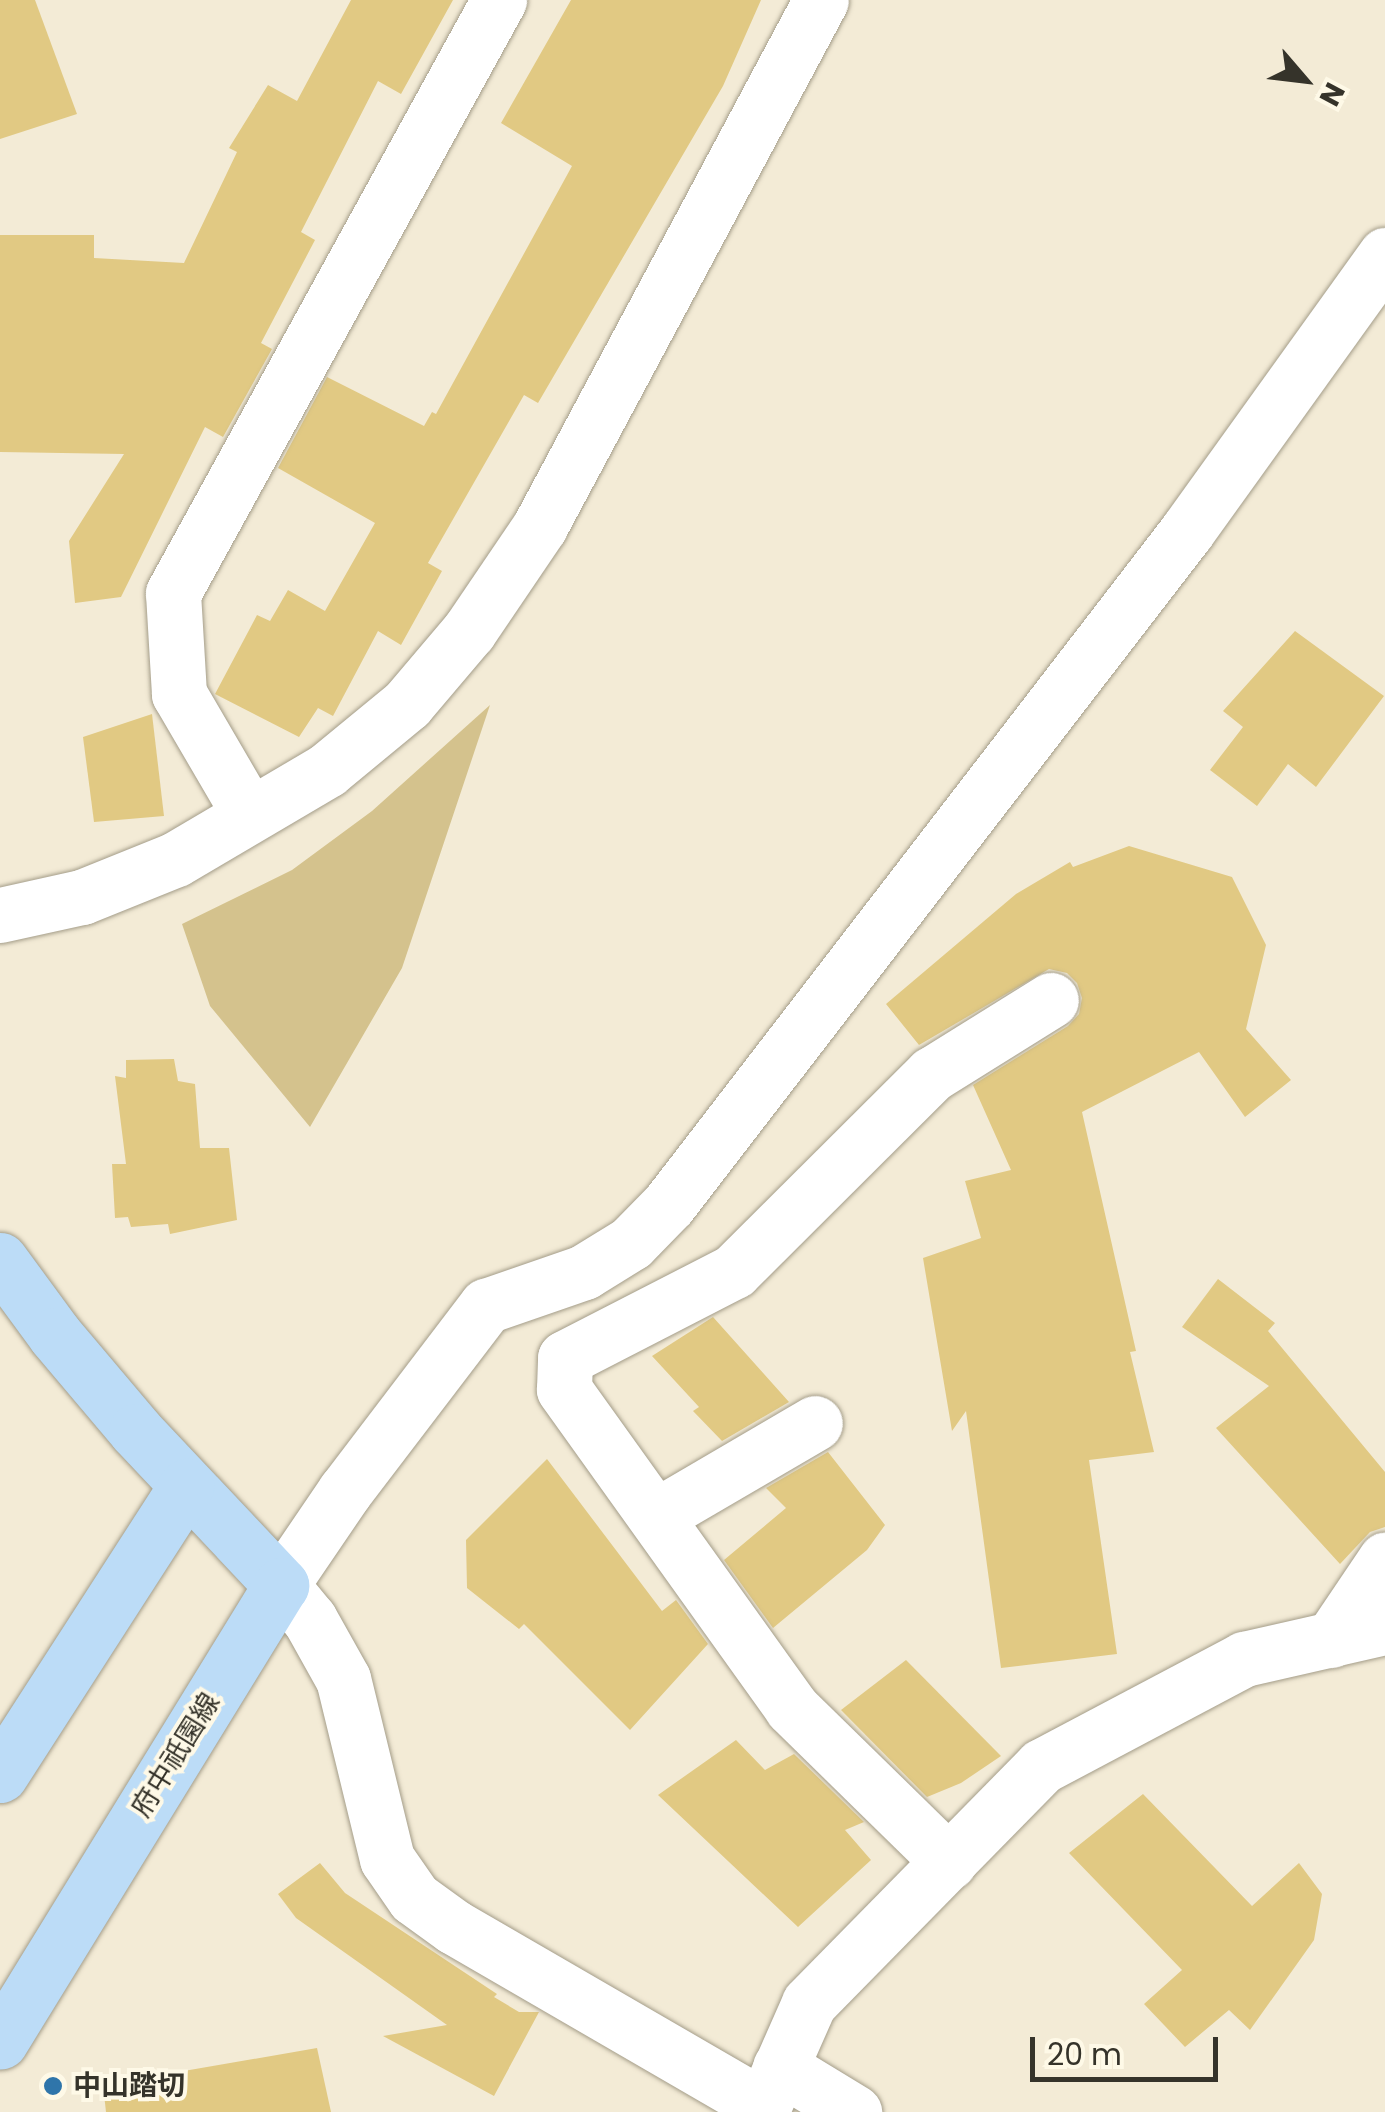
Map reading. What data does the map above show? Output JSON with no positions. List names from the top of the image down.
{
  "streets": {
    "main road": ["府中祇園線"]
  },
  "places": ["中山踏切"],
  "scale_bar": "20 m",
  "north": "bottom right"
}
